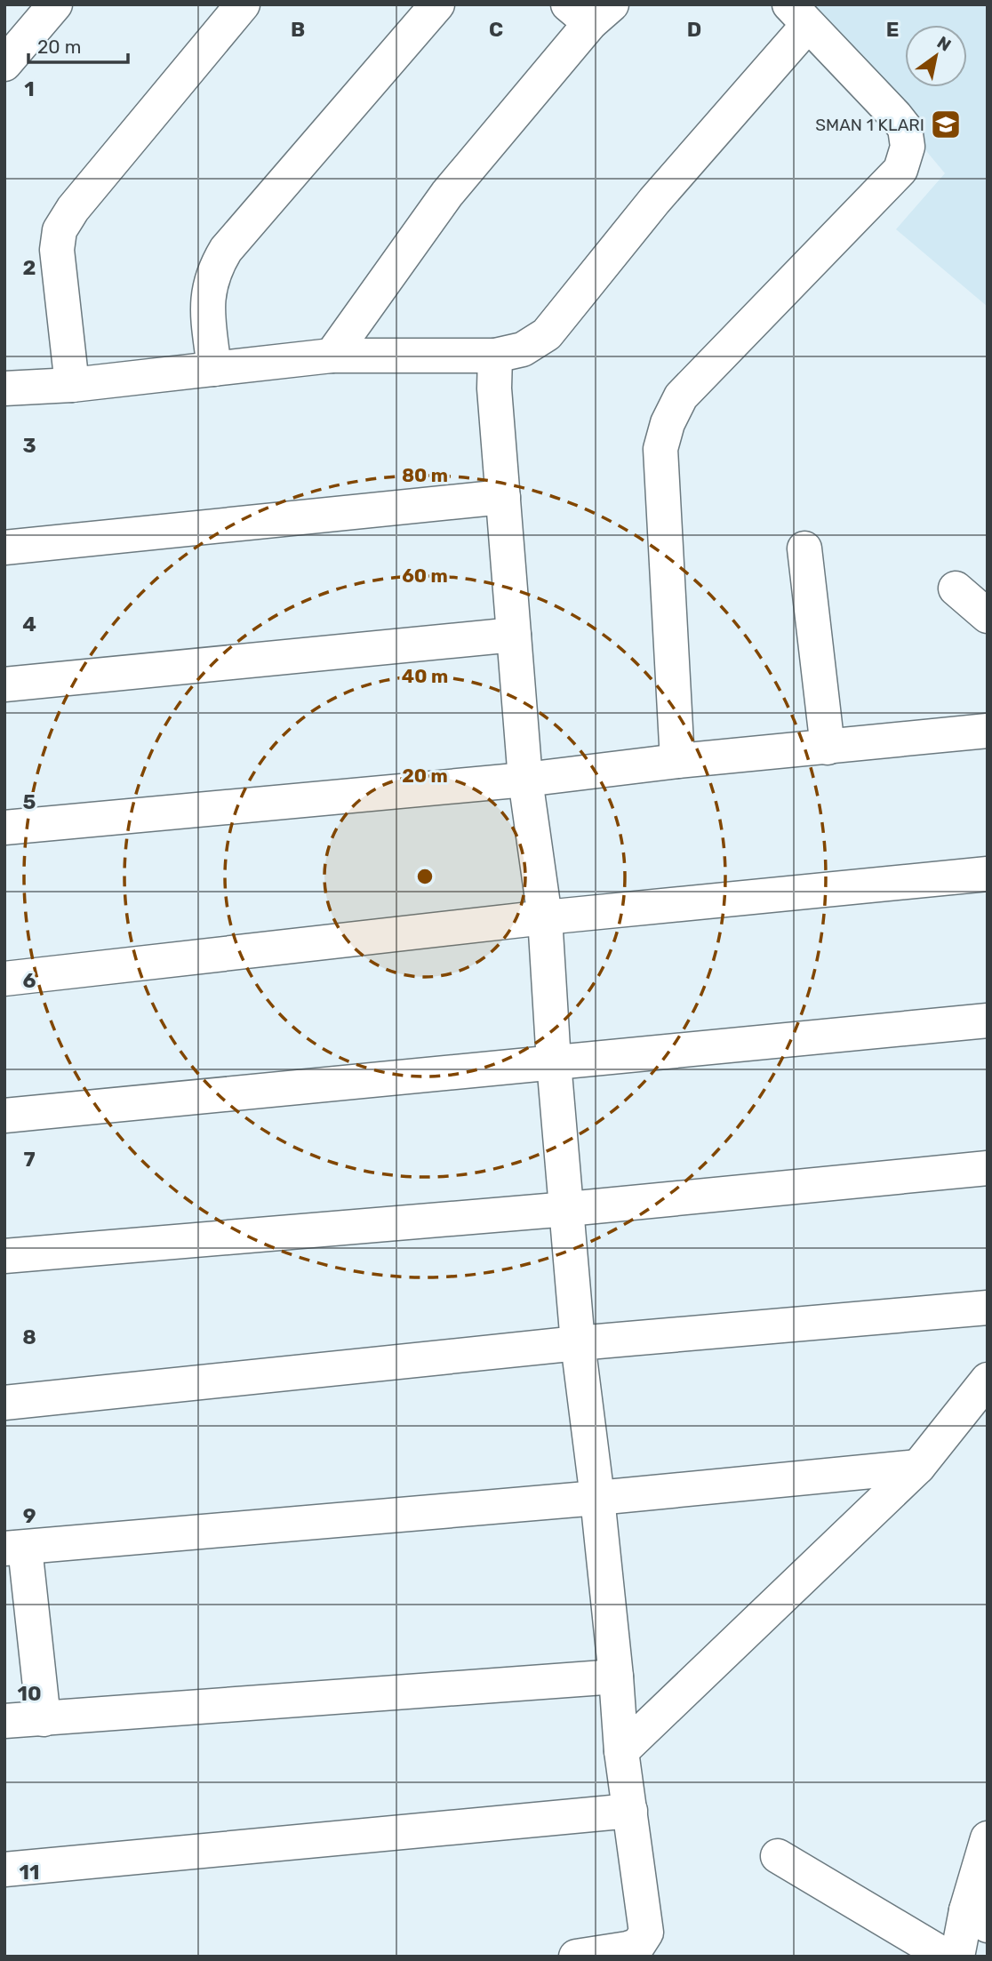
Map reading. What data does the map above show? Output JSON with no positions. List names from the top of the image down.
{
  "places": {
    "school or university": ["SMAN 1 KLARI"]
  },
  "scale_bar": "20 m",
  "north": "top right",
  "grid": {
    "columns": [
      "B",
      "C",
      "D",
      "E"
    ],
    "rows": [
      "1",
      "2",
      "3",
      "4",
      "5",
      "6",
      "7",
      "8",
      "9",
      "10",
      "11"
    ]
  },
  "rings": [
    "80 m",
    "60 m",
    "40 m",
    "20 m"
  ]
}
